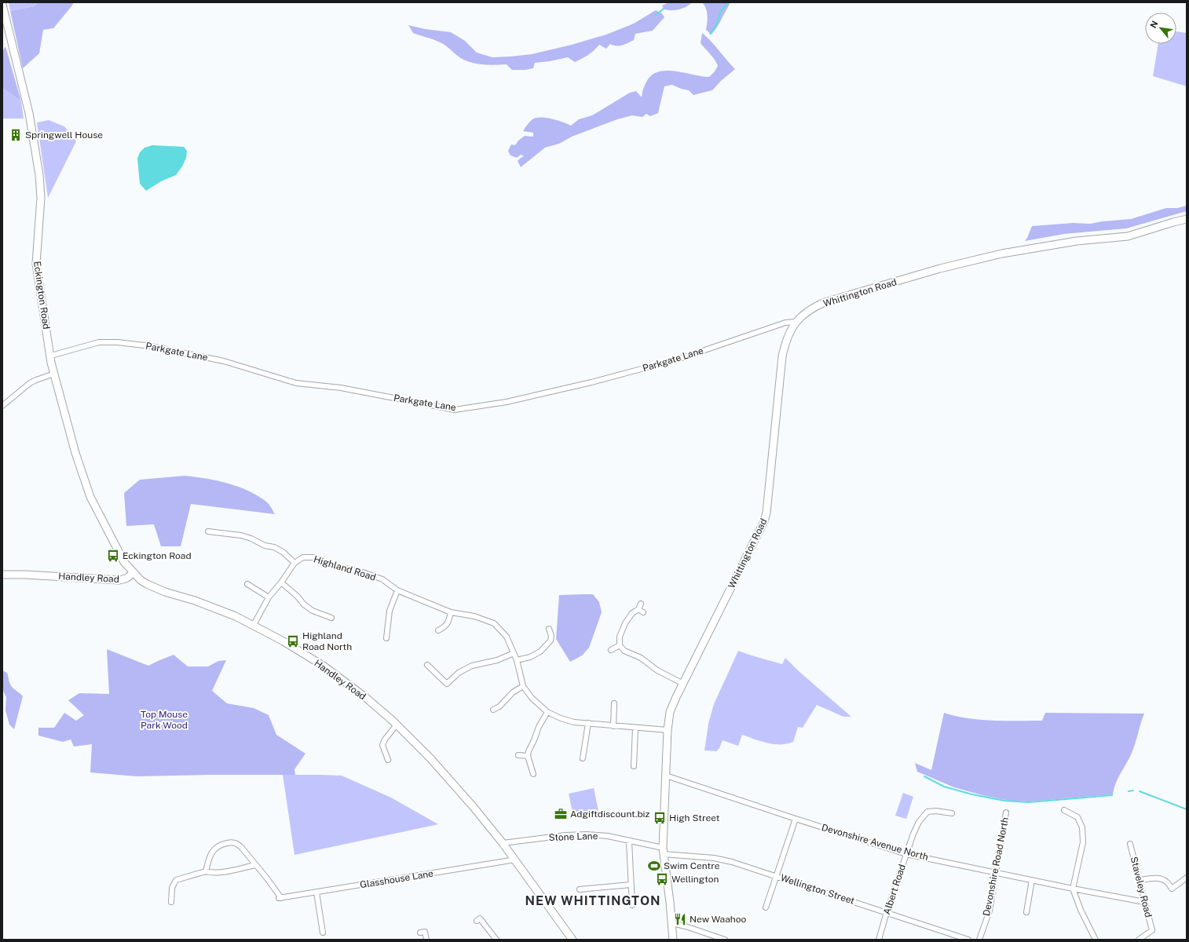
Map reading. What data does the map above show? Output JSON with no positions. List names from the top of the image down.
{
  "streets": {
    "street": [
      "Whittington Road",
      "Eckington Road",
      "Parkgate Lane",
      "Highland Road",
      "Handley Road",
      "Stone Lane",
      "Devonshire Avenue North",
      "Devonshire Road North",
      "Glasshouse Lane",
      "Staveley Road",
      "Wellington Street",
      "Albert Road"
    ]
  },
  "crossings": [
    ["Whittington Road", "Parkgate Lane"],
    ["Eckington Road", "Parkgate Lane"],
    ["Eckington Road", "Handley Road"],
    ["Handley Road", "Stone Lane"],
    ["Handley Road", "Glasshouse Lane"],
    ["Stone Lane", "Wellington Street"],
    ["Devonshire Avenue North", "Devonshire Road North"],
    ["Devonshire Avenue North", "Staveley Road"],
    ["Devonshire Avenue North", "Albert Road"],
    ["Wellington Street", "Albert Road"]
  ],
  "districts": ["NEW WHITTINGTON"],
  "parks": ["Top Mouse Park Wood"],
  "places": {
    "building": ["Springwell House"],
    "bus stop": [
      "Eckington Road",
      "Highland Road North",
      "High Street",
      "Wellington"
    ],
    "office": ["Adgiftdiscount.biz"],
    "sports": ["Swim Centre"],
    "restaurant": ["New Waahoo"]
  },
  "north": "top left"
}
